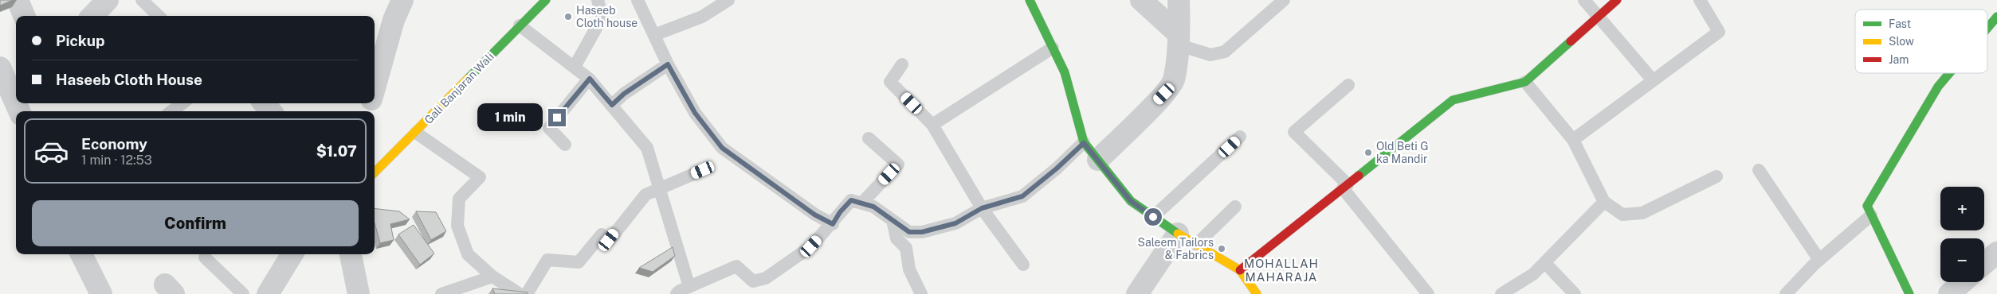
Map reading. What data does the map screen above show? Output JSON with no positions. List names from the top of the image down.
{
  "streets": {
    "street": ["Gali Banjaran Wali"]
  },
  "districts": ["MOHALLAH MAHARAJA"],
  "places": ["Haseeb Cloth house", "Old Beti G ka Mandir", "Saleem Tailors & Fabrics"],
  "legend": ["Fast", "Slow", "Jam"],
  "page": {
    "banner": ["Pickup", "Haseeb Cloth House"],
    "bubble": "1 min",
    "list": [
      {
        "name": "Economy",
        "note": "1 min · 12:53",
        "value": "$1.07"
      }
    ],
    "map_buttons": ["+", "−"],
    "buttons": "Confirm"
  }
}
